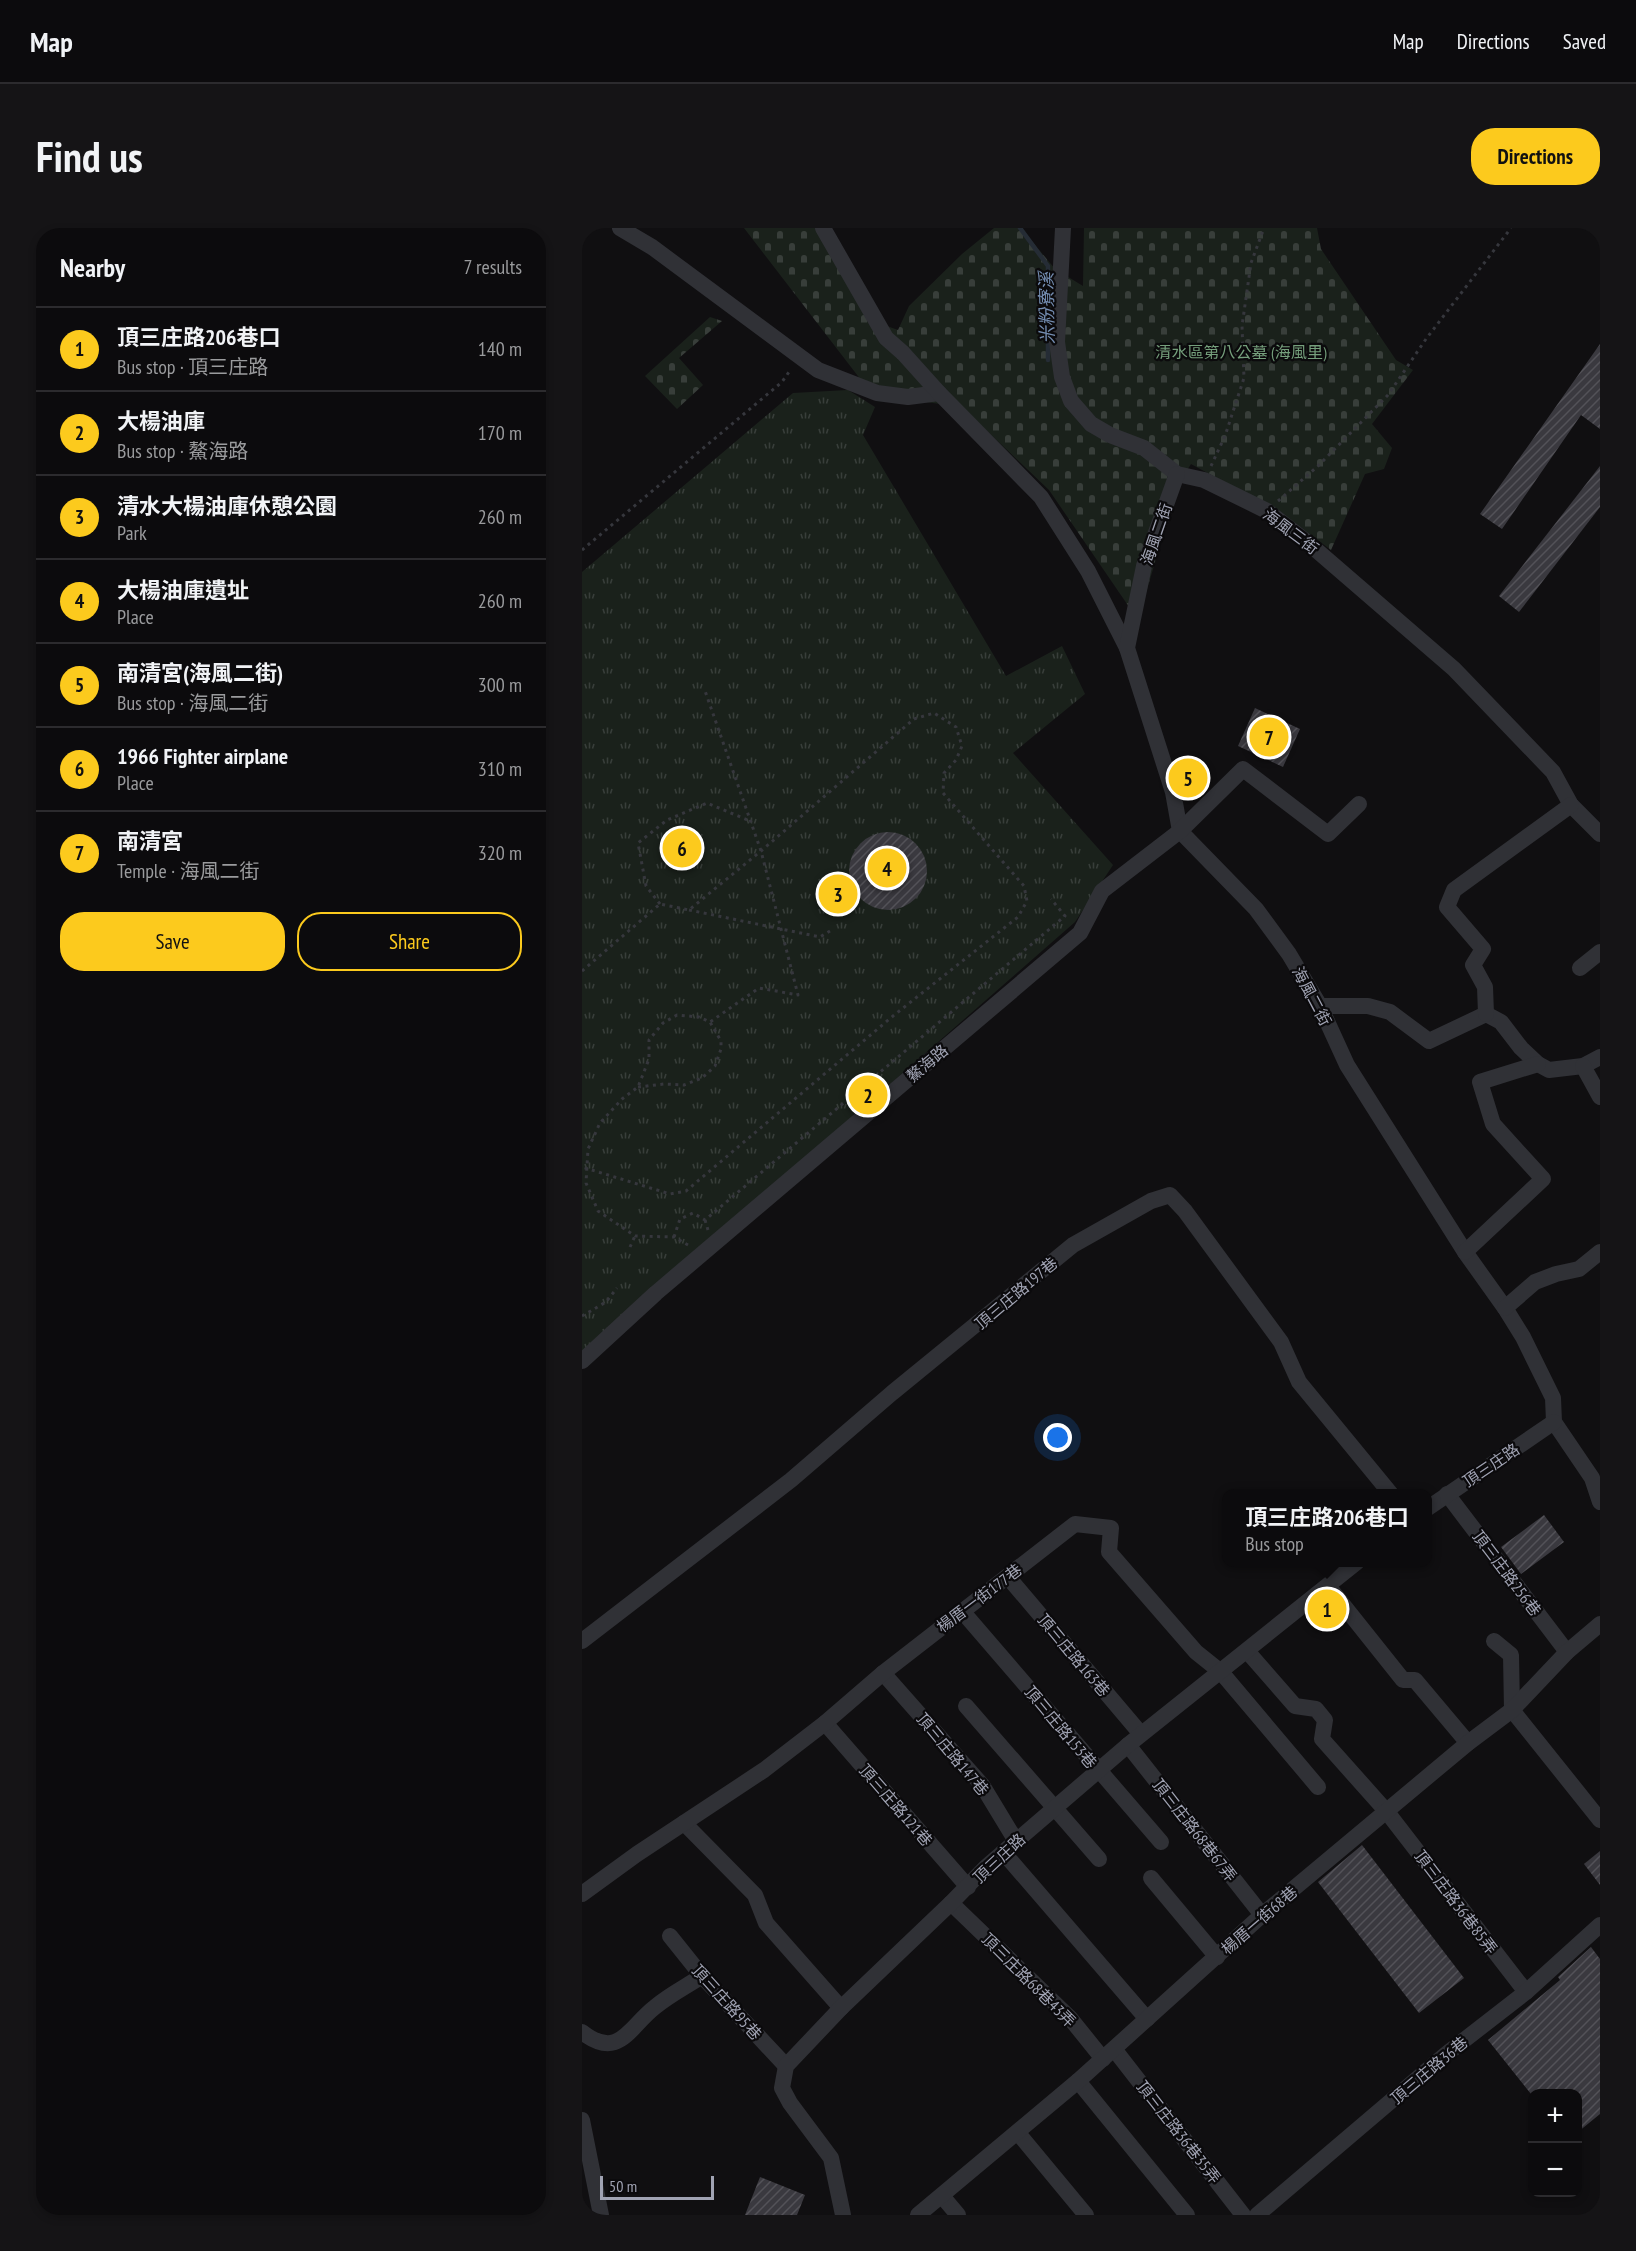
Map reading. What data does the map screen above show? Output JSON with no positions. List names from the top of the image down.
{
  "streets": {
    "street": [
      "海風三街",
      "海風二街",
      "鰲海路",
      "頂三庄路197巷",
      "頂三庄路",
      "頂三庄路256巷",
      "楊厝一街177巷",
      "頂三庄路163巷",
      "頂三庄路153巷",
      "頂三庄路147巷",
      "頂三庄路121巷",
      "頂三庄路68巷67弄",
      "頂三庄路36巷85弄",
      "楊厝一街68巷",
      "頂三庄路68巷43弄",
      "頂三庄路95巷",
      "頂三庄路36巷",
      "頂三庄路36巷35弄"
    ]
  },
  "crossings": [
    ["海風三街", "海風二街"],
    ["海風二街", "鰲海路"],
    ["海風二街", "頂三庄路"],
    ["頂三庄路", "頂三庄路256巷"],
    ["頂三庄路", "楊厝一街177巷"],
    ["頂三庄路", "頂三庄路163巷"],
    ["頂三庄路", "頂三庄路153巷"],
    ["頂三庄路", "頂三庄路147巷"],
    ["頂三庄路", "頂三庄路121巷"],
    ["頂三庄路", "頂三庄路68巷67弄"],
    ["頂三庄路", "頂三庄路36巷85弄"],
    ["頂三庄路", "頂三庄路68巷43弄"],
    ["頂三庄路", "頂三庄路95巷"],
    ["頂三庄路256巷", "楊厝一街68巷"],
    ["楊厝一街177巷", "頂三庄路163巷"],
    ["楊厝一街177巷", "頂三庄路153巷"],
    ["楊厝一街177巷", "頂三庄路147巷"],
    ["楊厝一街177巷", "頂三庄路121巷"],
    ["頂三庄路163巷", "頂三庄路68巷67弄"],
    ["頂三庄路68巷67弄", "楊厝一街68巷"],
    ["頂三庄路36巷85弄", "楊厝一街68巷"],
    ["頂三庄路36巷85弄", "頂三庄路36巷"],
    ["楊厝一街68巷", "頂三庄路68巷43弄"],
    ["楊厝一街68巷", "頂三庄路36巷35弄"],
    ["頂三庄路68巷43弄", "頂三庄路36巷35弄"]
  ],
  "water": ["米粉寮溪"],
  "parks": ["清水區第八公墓 (海風里)"],
  "scale_bar": "50 m",
  "page": {
    "header": "Map",
    "nav": ["Map", "Directions", "Saved"],
    "buttons": [
      "Directions",
      ["Save", "Share"]
    ],
    "title": "Find us",
    "heading": ["Nearby", "7 results"],
    "list": [
      {
        "mark": "1",
        "name": "頂三庄路206巷口",
        "note": "Bus stop · 頂三庄路",
        "value": "140 m"
      },
      {
        "mark": "2",
        "name": "大楊油庫",
        "note": "Bus stop · 鰲海路",
        "value": "170 m"
      },
      {
        "mark": "3",
        "name": "清水大楊油庫休憩公園",
        "note": "Park",
        "value": "260 m"
      },
      {
        "mark": "4",
        "name": "大楊油庫遺址",
        "note": "Place",
        "value": "260 m"
      },
      {
        "mark": "5",
        "name": "南清宮(海風二街)",
        "note": "Bus stop · 海風二街",
        "value": "300 m"
      },
      {
        "mark": "6",
        "name": "1966 Fighter airplane",
        "note": "Place",
        "value": "310 m"
      },
      {
        "mark": "7",
        "name": "南清宮",
        "note": "Temple · 海風二街",
        "value": "320 m"
      }
    ],
    "pins": [
      "7",
      "5",
      "6",
      "4",
      "3",
      "2",
      "1"
    ],
    "popup": ["頂三庄路206巷口", "Bus stop"],
    "map_buttons": ["+", "−"],
    "scale": "50 m"
  }
}
